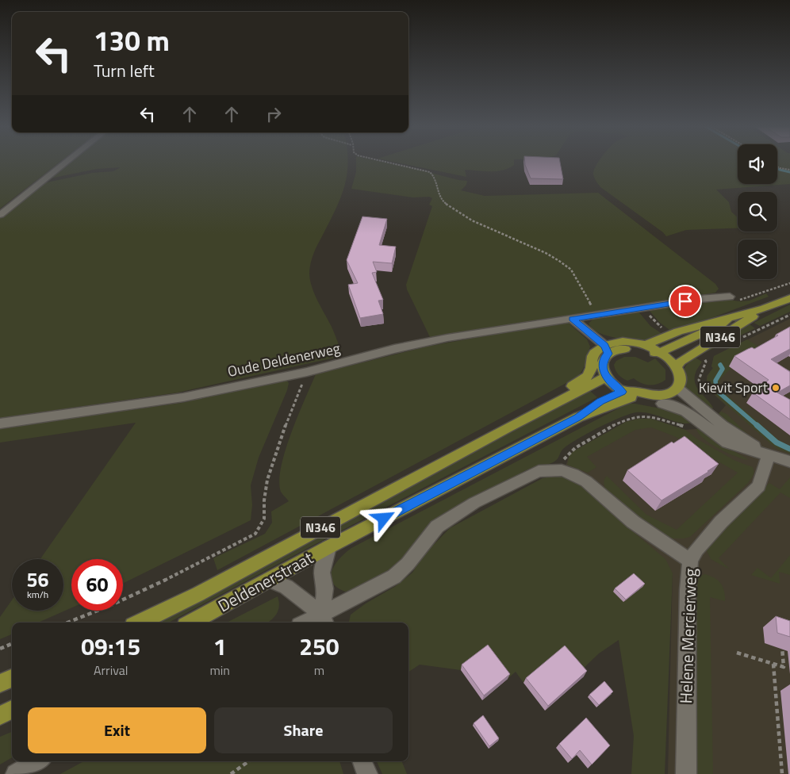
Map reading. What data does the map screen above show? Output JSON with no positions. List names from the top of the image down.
{
  "streets": {
    "main road": ["N346", "Deldenerstraat"],
    "street": ["Oude Deldenerweg", "Helene Mercierweg"]
  },
  "crossings": [
    ["N346", "Deldenerstraat"]
  ],
  "places": ["Kievit Sport"],
  "page": {
    "turn": ["130 m", "Turn left"],
    "speed": "56 km/h",
    "limit": "60",
    "eta": [
      "09:15",
      "Arrival",
      "1",
      "min",
      "250",
      "m"
    ],
    "buttons": ["Exit", "Share"]
  }
}
